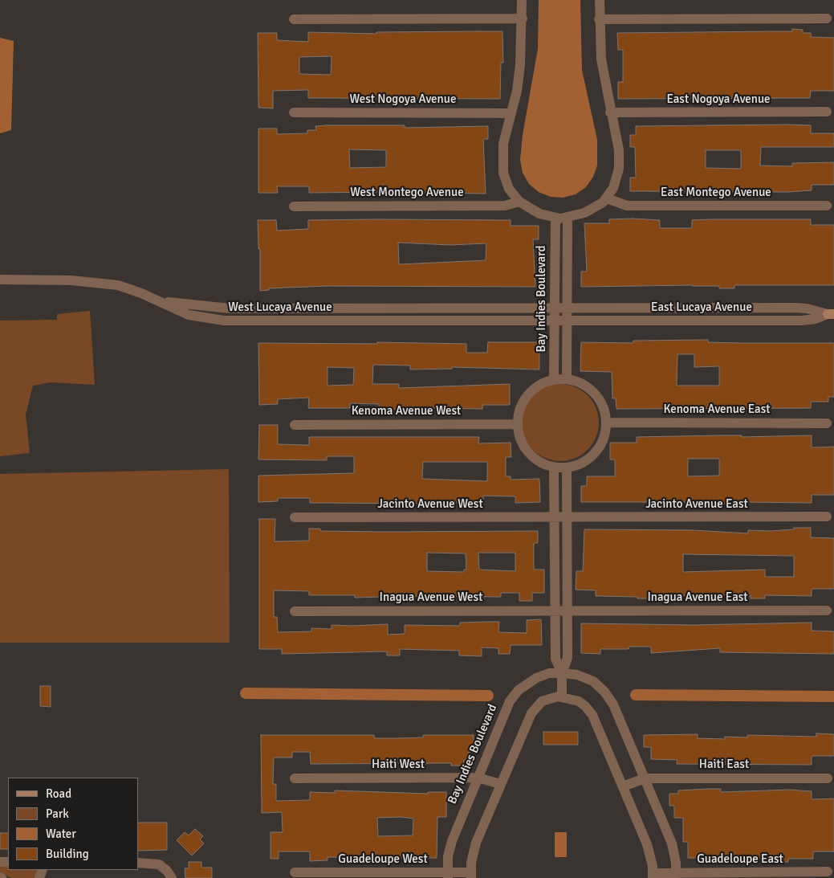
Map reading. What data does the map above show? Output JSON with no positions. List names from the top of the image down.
{
  "streets": {
    "street": [
      "West Nogoya Avenue",
      "East Nogoya Avenue",
      "West Montego Avenue",
      "East Montego Avenue",
      "Bay Indies Boulevard",
      "West Lucaya Avenue",
      "East Lucaya Avenue",
      "Kenoma Avenue East",
      "Kenoma Avenue West",
      "Jacinto Avenue West",
      "Jacinto Avenue East",
      "Inagua Avenue West",
      "Inagua Avenue East",
      "Haiti West",
      "Haiti East",
      "Guadeloupe West",
      "Guadeloupe East"
    ]
  },
  "crossings": [
    ["Bay Indies Boulevard", "West Lucaya Avenue"],
    ["Bay Indies Boulevard", "Kenoma Avenue East"],
    ["Bay Indies Boulevard", "Kenoma Avenue West"],
    ["Bay Indies Boulevard", "Haiti West"],
    ["Bay Indies Boulevard", "Haiti East"],
    ["Bay Indies Boulevard", "Guadeloupe West"],
    ["Bay Indies Boulevard", "Guadeloupe East"],
    ["West Lucaya Avenue", "East Lucaya Avenue"],
    ["Kenoma Avenue East", "Kenoma Avenue West"],
    ["Jacinto Avenue West", "Jacinto Avenue East"],
    ["Inagua Avenue West", "Inagua Avenue East"]
  ],
  "legend": [
    "Road",
    "Park",
    "Water",
    "Building"
  ]
}
